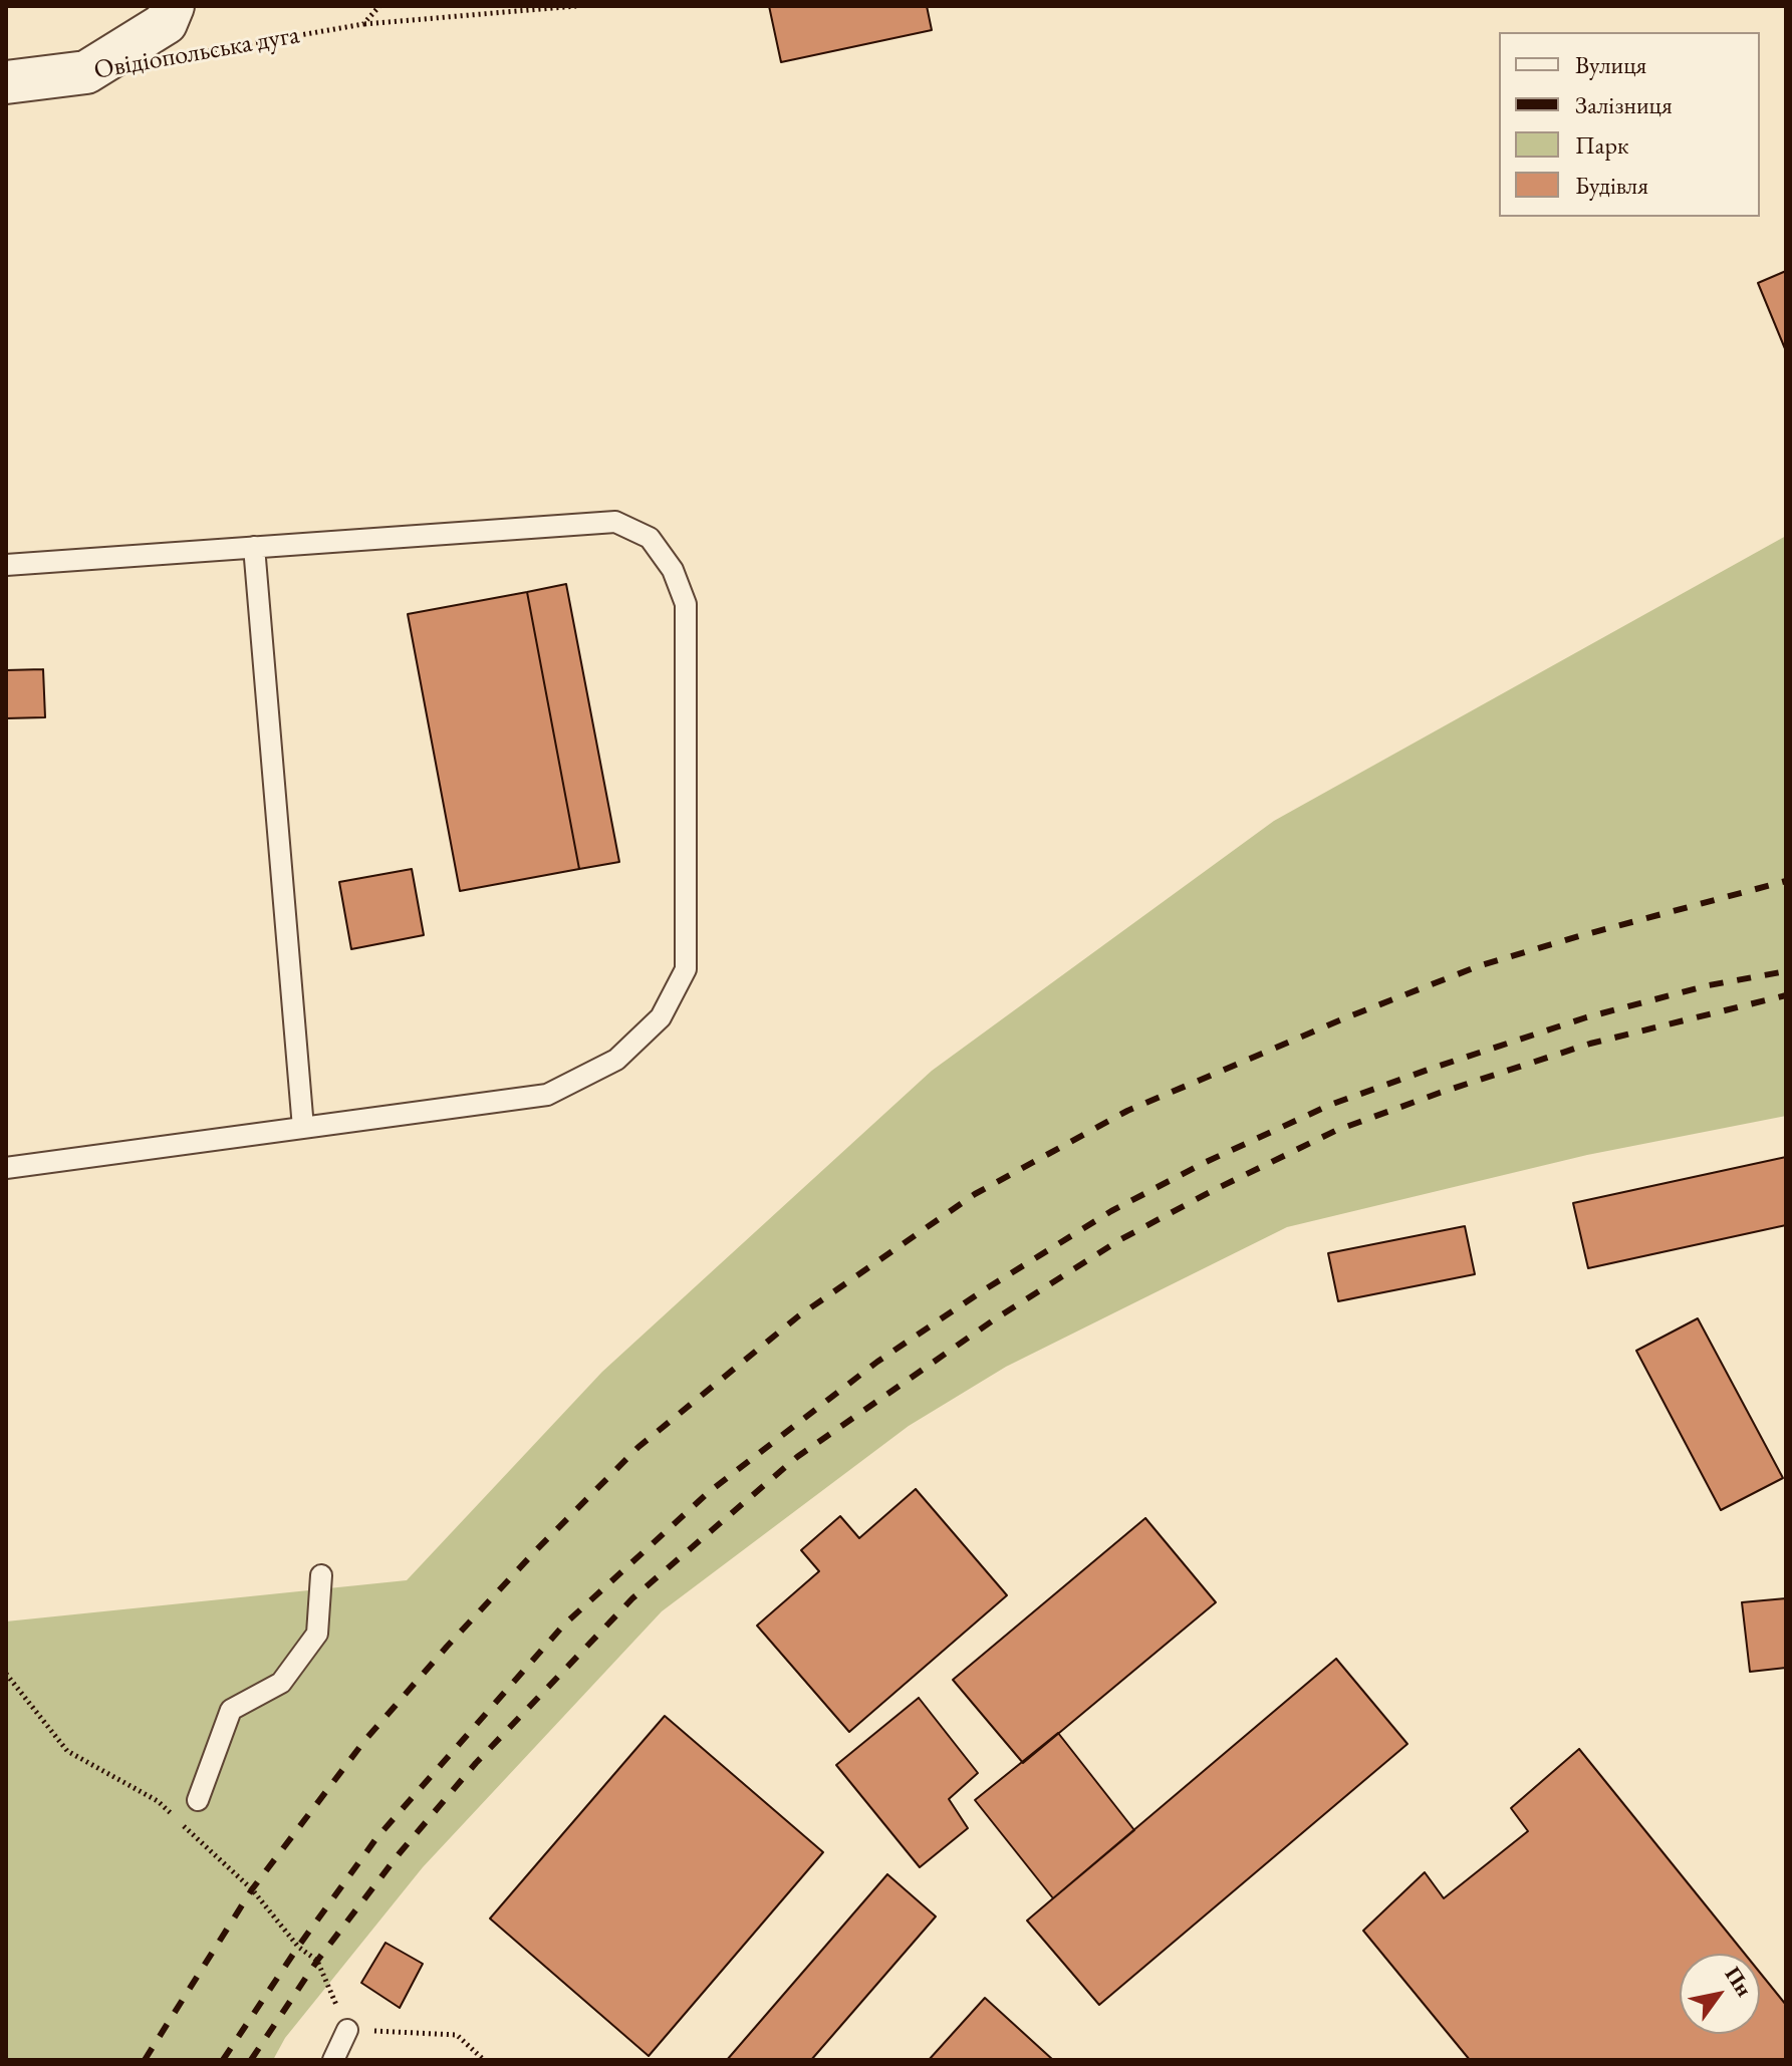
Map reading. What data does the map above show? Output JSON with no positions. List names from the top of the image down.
{
  "streets": {
    "street": ["Овідіопольська дуга"]
  },
  "legend": [
    "Вулиця",
    "Залізниця",
    "Парк",
    "Будівля"
  ],
  "north": "top right"
}
